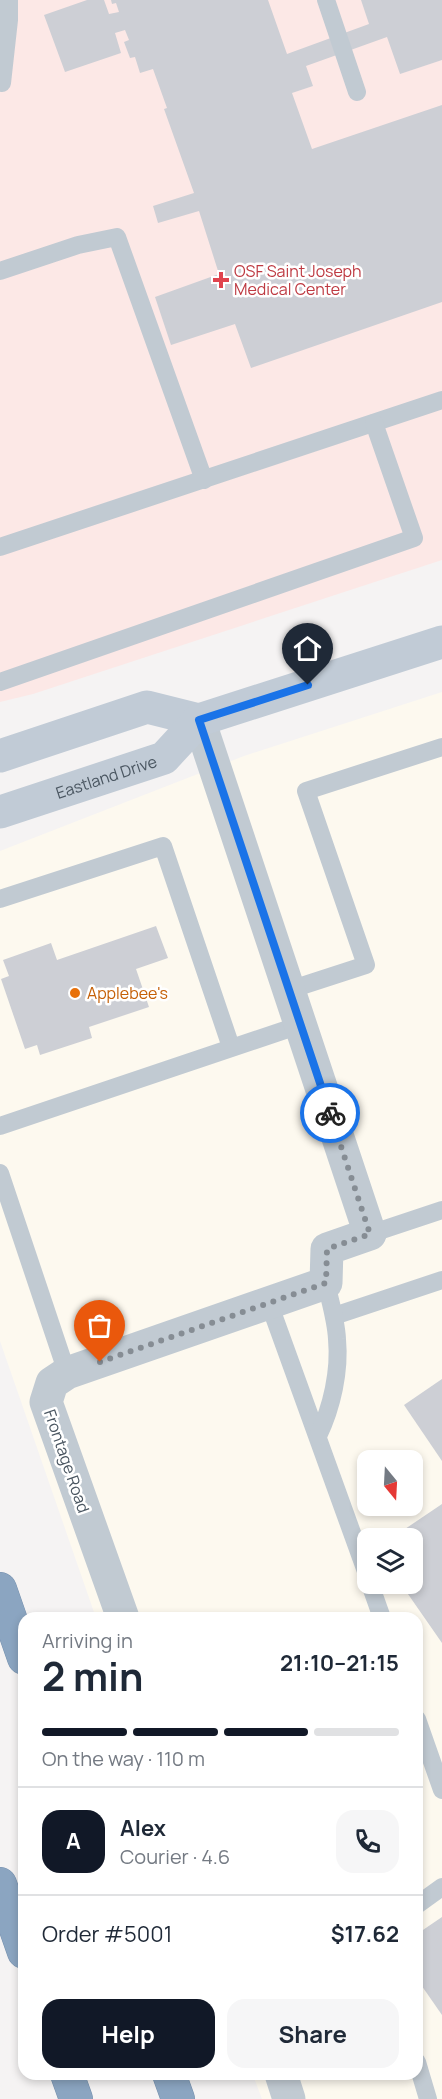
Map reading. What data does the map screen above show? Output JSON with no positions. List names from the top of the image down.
{
  "streets": {
    "main road": ["Eastland Drive"],
    "street": ["Frontage Road"]
  },
  "places": {
    "health": ["OSF Saint Joseph Medical Center"],
    "other": ["Applebee's"]
  },
  "north": "bottom",
  "page": {
    "heading": ["2 min", "Arriving in", "21:10–21:15"],
    "panel": [
      "Alex",
      "Courier · 4.6",
      "Order #5001",
      "$17.62"
    ],
    "bar": "On the way · 110 m",
    "round": "A",
    "buttons": ["Help", "Share"]
  }
}
